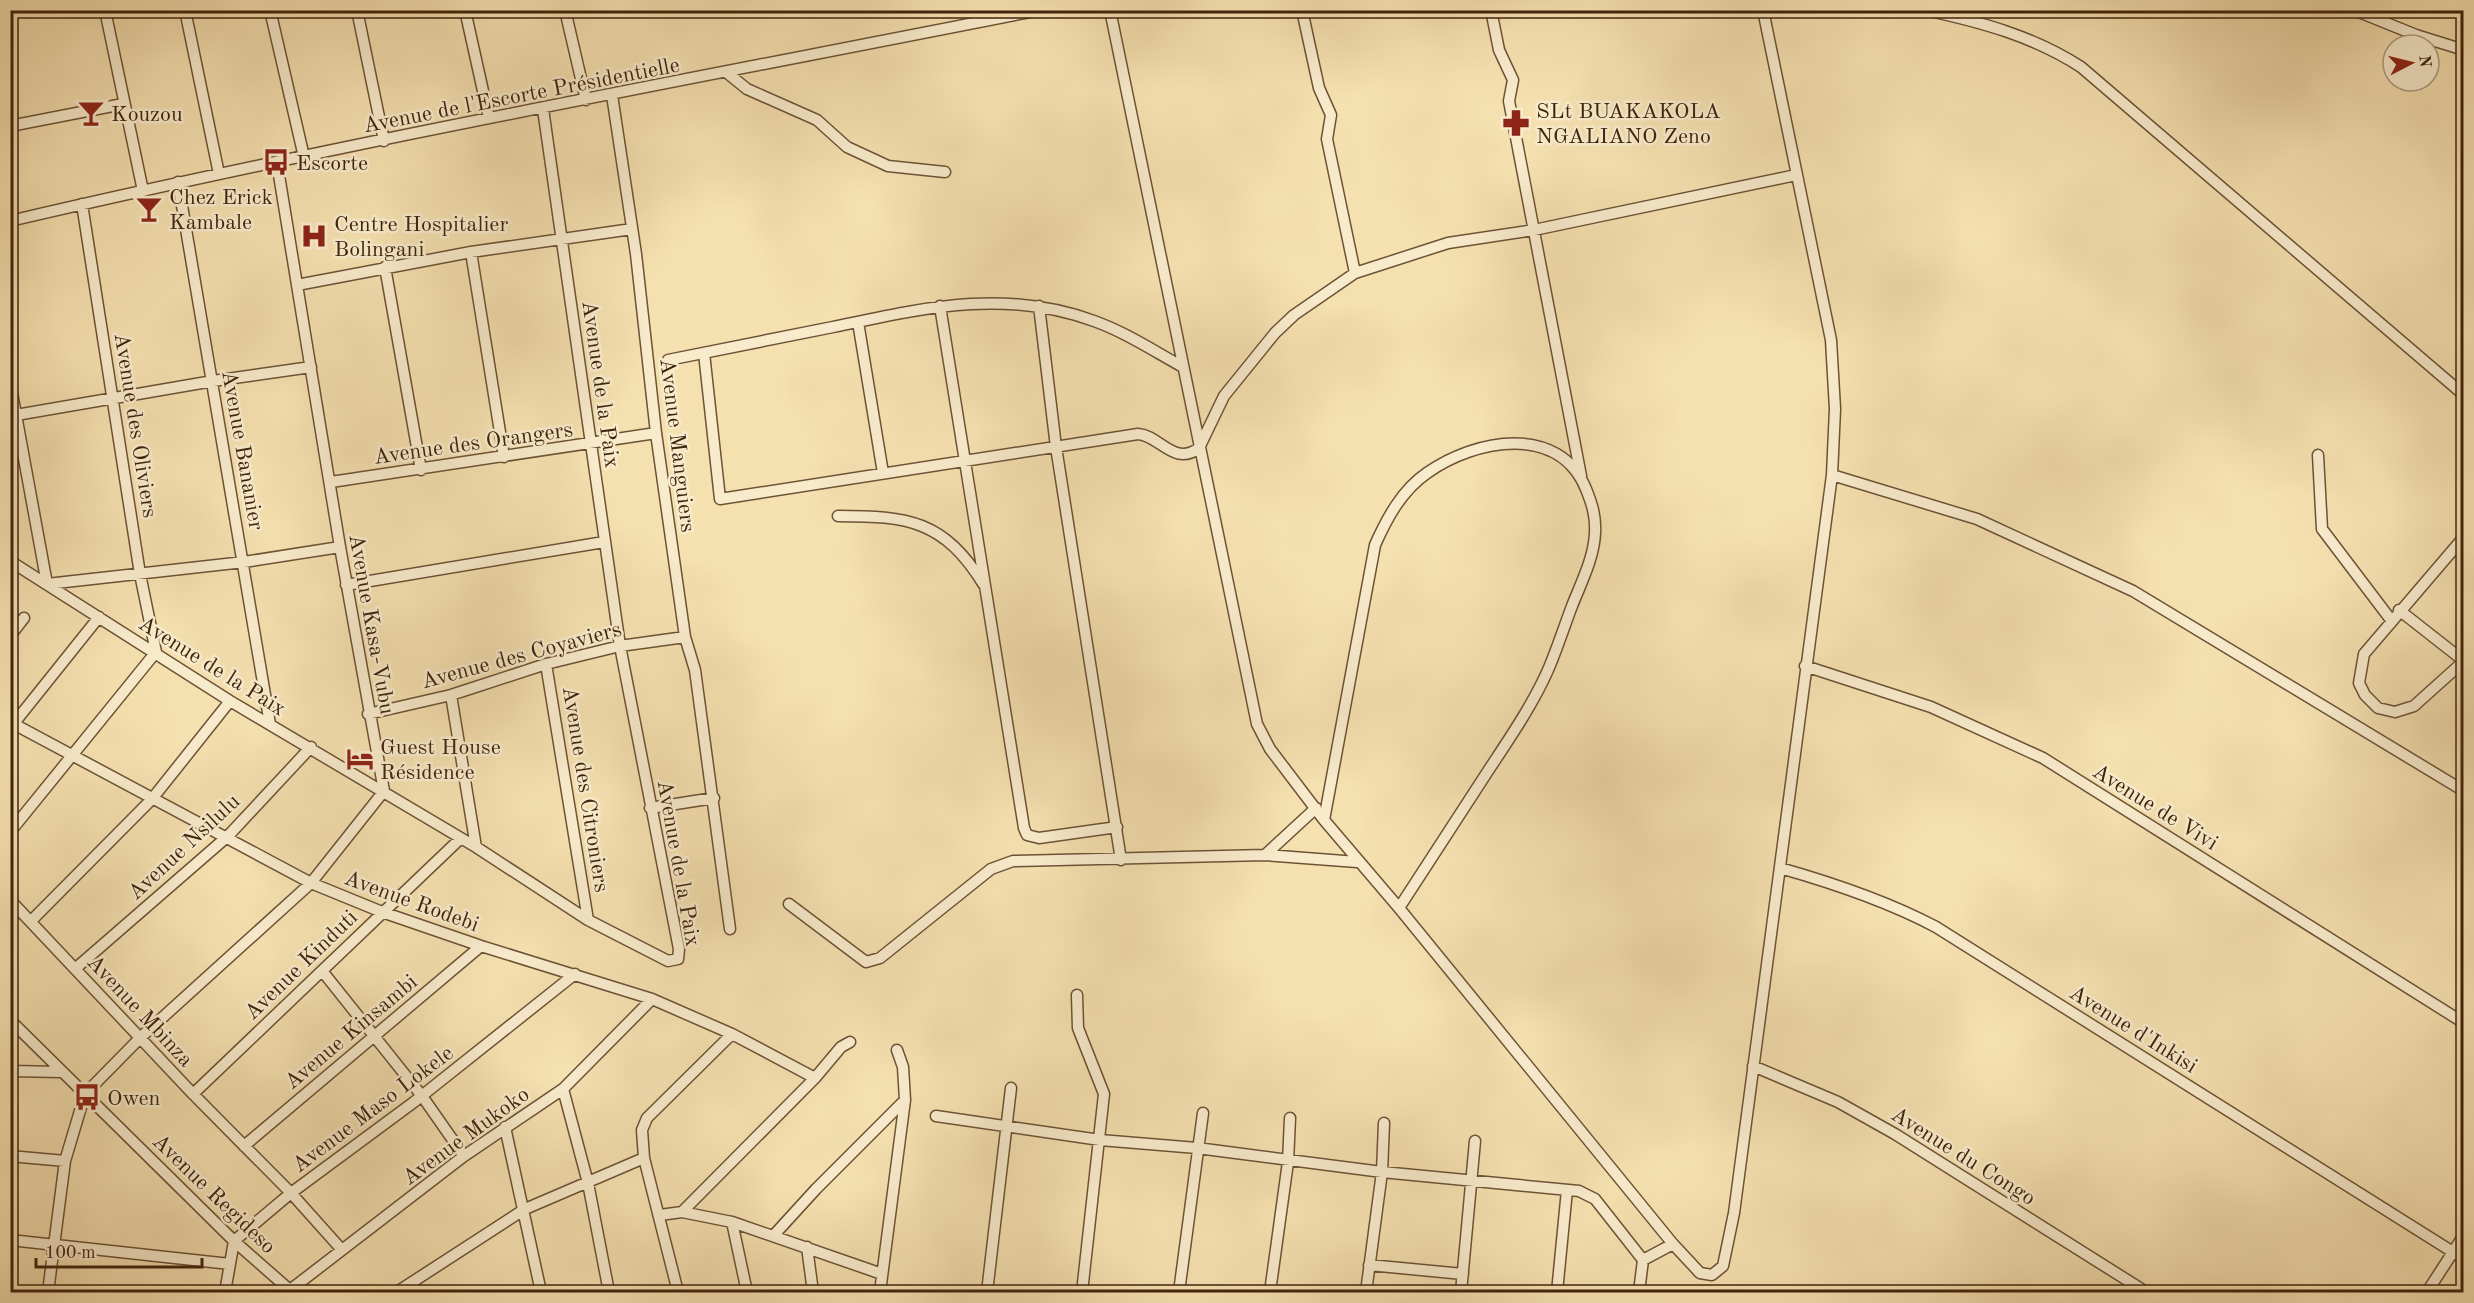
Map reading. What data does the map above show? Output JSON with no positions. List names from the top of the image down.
{
  "streets": {
    "street": [
      "Avenue de l'Escorte Présidentielle",
      "Avenue de la Paix",
      "Avenue des Oliviers",
      "Avenue des Orangers",
      "Avenue Manguiers",
      "Avenue Bananier",
      "Avenue Kasa-Vubu",
      "Avenue des Coyaviers",
      "Avenue des Citroniers",
      "Avenue de Vivi",
      "Avenue Nsilulu",
      "Avenue Rodebi",
      "Avenue Kinduti",
      "Avenue Mbinza",
      "Avenue d'Inkisi",
      "Avenue Kinsambi",
      "Avenue Maso Lokele",
      "Avenue Mukoko",
      "Avenue du Congo",
      "Avenue Regideso"
    ]
  },
  "crossings": [
    ["Avenue de l'Escorte Présidentielle", "Avenue de la Paix"],
    ["Avenue de l'Escorte Présidentielle", "Avenue des Oliviers"],
    ["Avenue de l'Escorte Présidentielle", "Avenue Manguiers"],
    ["Avenue de l'Escorte Présidentielle", "Avenue Bananier"],
    ["Avenue de l'Escorte Présidentielle", "Avenue Kasa-Vubu"],
    ["Avenue de la Paix", "Avenue des Oliviers"],
    ["Avenue de la Paix", "Avenue des Orangers"],
    ["Avenue de la Paix", "Avenue Bananier"],
    ["Avenue de la Paix", "Avenue Kasa-Vubu"],
    ["Avenue de la Paix", "Avenue des Coyaviers"],
    ["Avenue de la Paix", "Avenue des Citroniers"],
    ["Avenue de la Paix", "Avenue Nsilulu"],
    ["Avenue de la Paix", "Avenue Kinduti"],
    ["Avenue des Orangers", "Avenue Manguiers"],
    ["Avenue des Orangers", "Avenue Kasa-Vubu"],
    ["Avenue Manguiers", "Avenue des Coyaviers"],
    ["Avenue Kasa-Vubu", "Avenue des Coyaviers"],
    ["Avenue des Coyaviers", "Avenue des Citroniers"],
    ["Avenue Nsilulu", "Avenue Rodebi"],
    ["Avenue Nsilulu", "Avenue Mbinza"],
    ["Avenue Rodebi", "Avenue Kinduti"],
    ["Avenue Rodebi", "Avenue Kinsambi"],
    ["Avenue Rodebi", "Avenue Maso Lokele"],
    ["Avenue Rodebi", "Avenue Mukoko"],
    ["Avenue Kinduti", "Avenue Mbinza"],
    ["Avenue Mbinza", "Avenue Kinsambi"],
    ["Avenue Mbinza", "Avenue Maso Lokele"],
    ["Avenue Mbinza", "Avenue Mukoko"],
    ["Avenue Maso Lokele", "Avenue Regideso"],
    ["Avenue Mukoko", "Avenue Regideso"]
  ],
  "places": {
    "bar": ["Kouzou", "Chez Erick Kambale"],
    "pharmacy": ["SLt BUAKAKOLA NGALIANO Zeno"],
    "bus stop": ["Escorte", "Owen"],
    "hospital": ["Centre Hospitalier Bolingani"],
    "hotel": ["Guest House Résidence"]
  },
  "scale_bar": "100 m",
  "north": "right"
}
